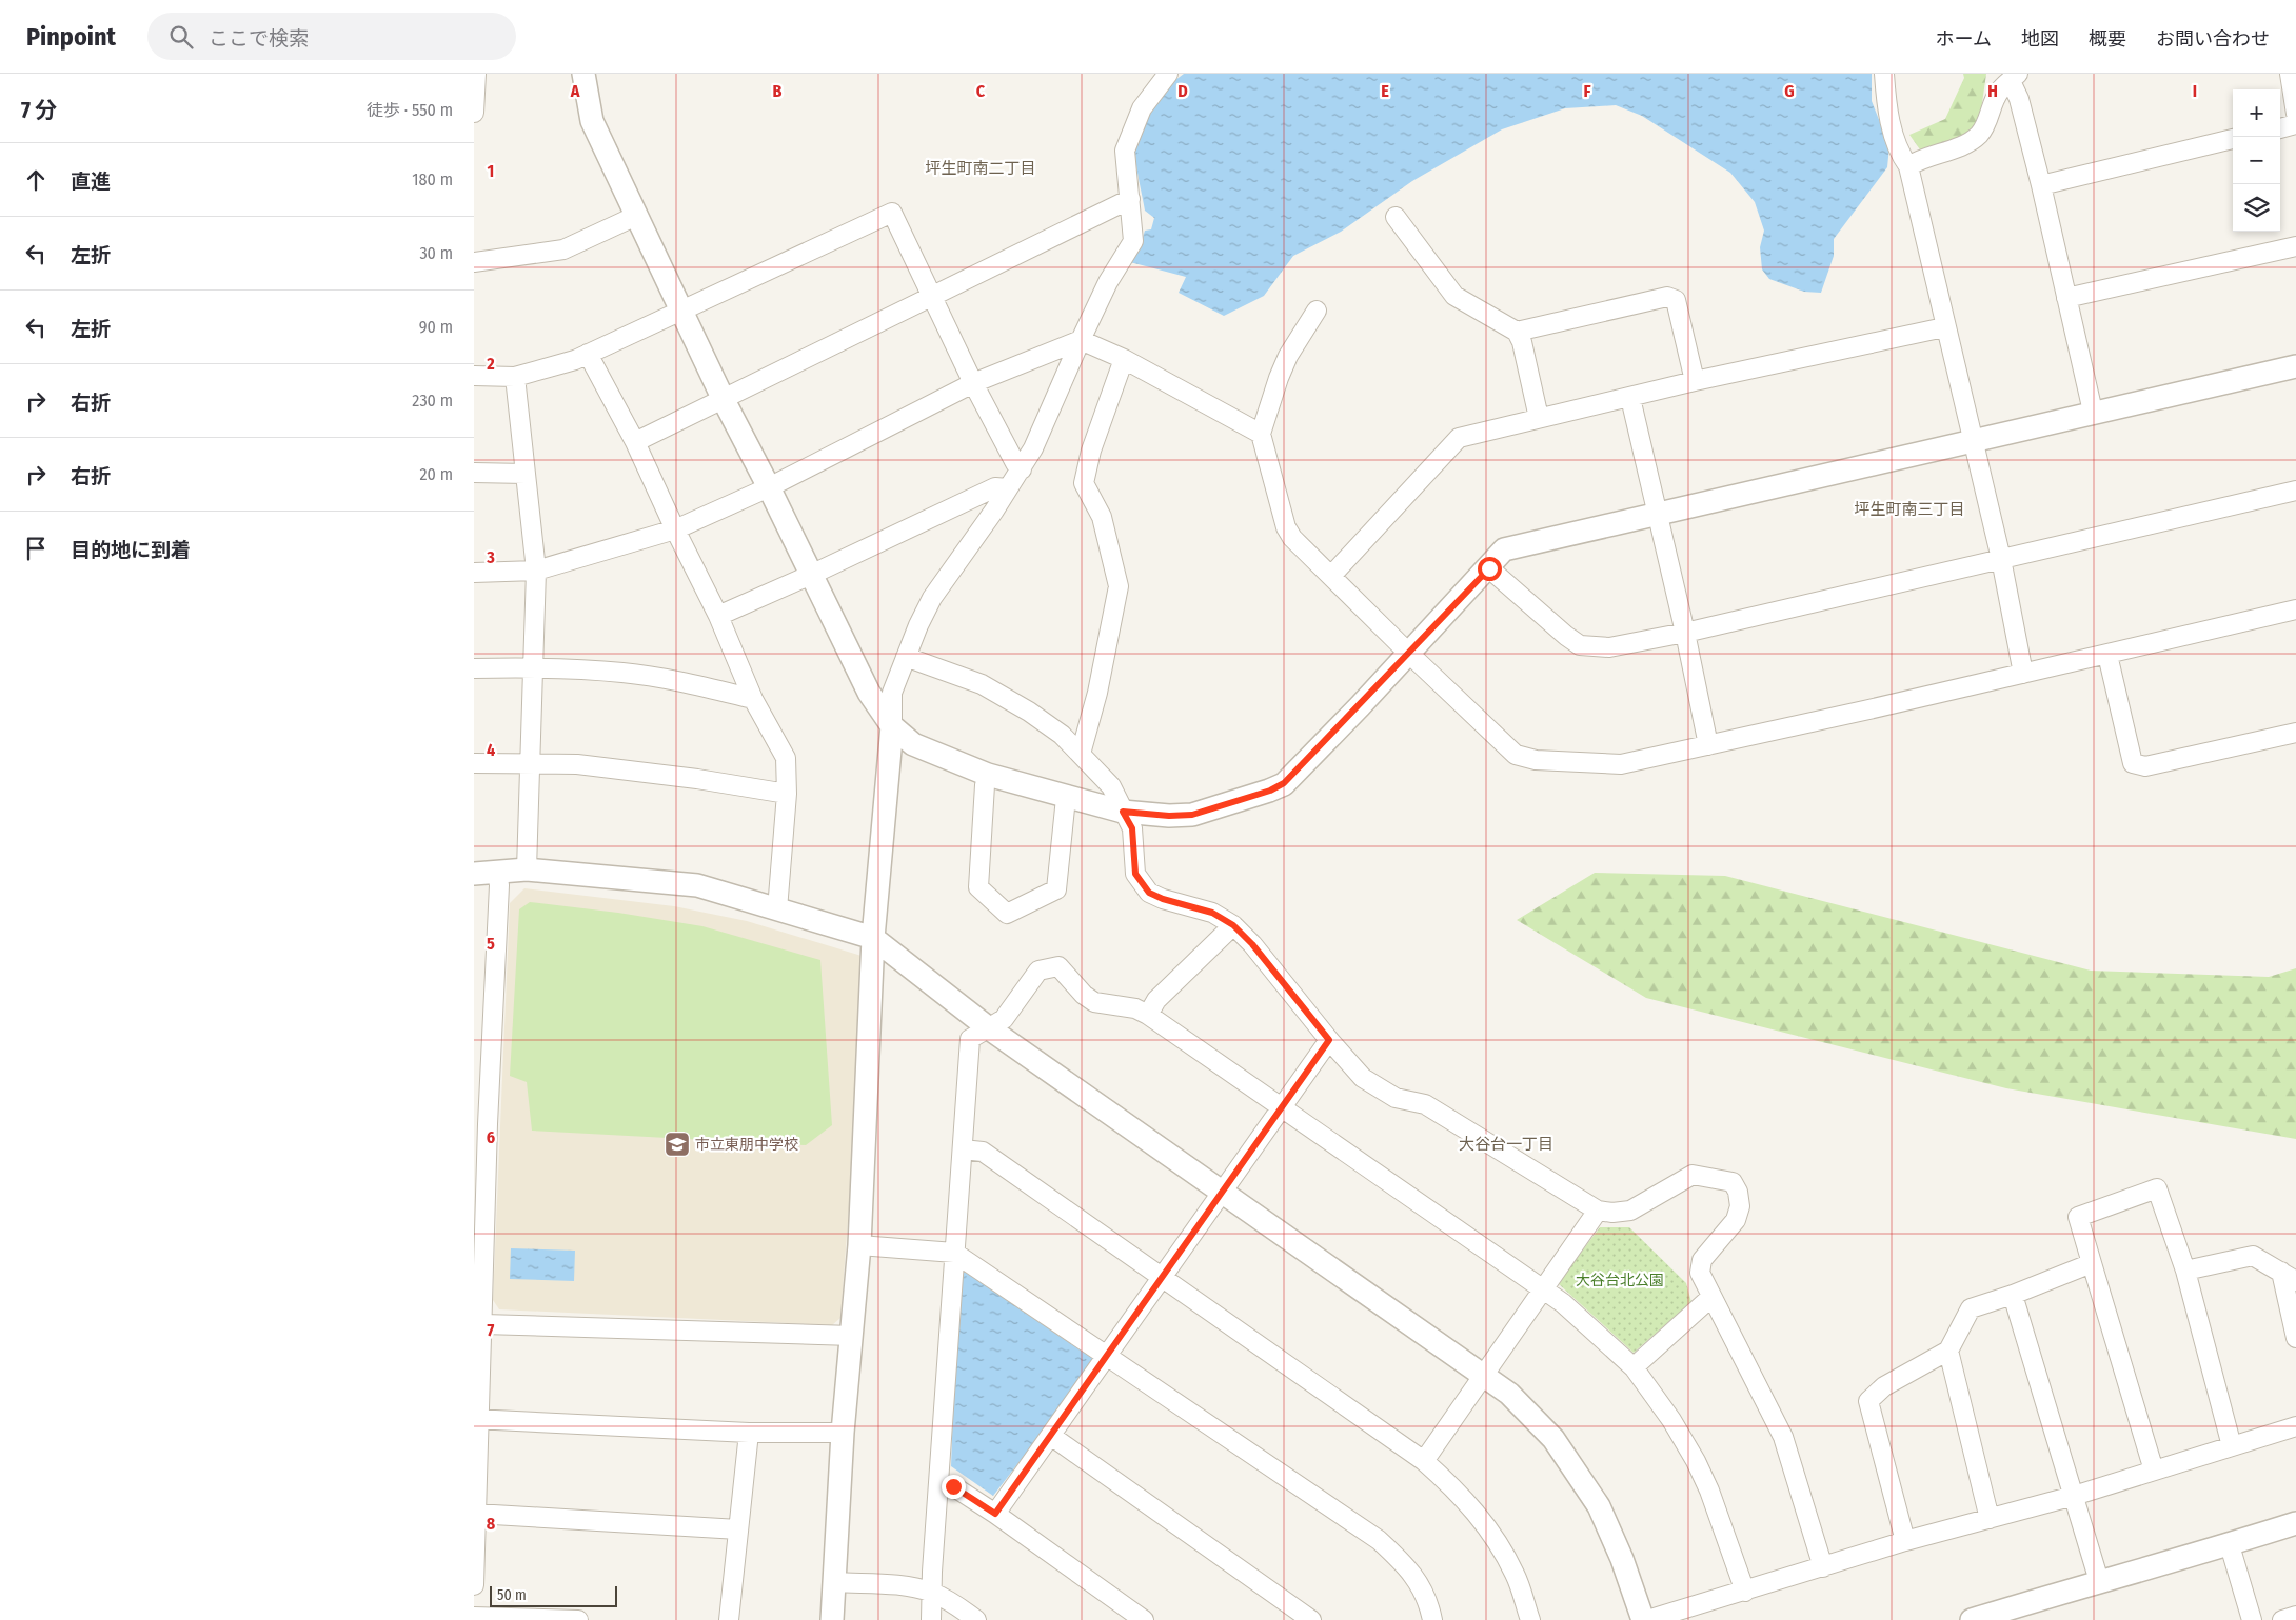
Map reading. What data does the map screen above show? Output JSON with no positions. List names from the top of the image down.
{
  "districts": ["坪生町南二丁目", "坪生町南三丁目", "大谷台一丁目"],
  "parks": ["大谷台北公園"],
  "places": {
    "school or university": ["市立東朋中学校"]
  },
  "scale_bar": "50 m",
  "page": {
    "header": "Pinpoint",
    "search": "ここで検索",
    "nav": [
      "ホーム",
      "地図",
      "概要",
      "お問い合わせ"
    ],
    "heading": ["7 分", "徒歩 · 550 m"],
    "map_buttons": ["+", "−"],
    "list": [
      ["直進", "180 m"],
      ["左折", "30 m"],
      ["左折", "90 m"],
      ["右折", "230 m"],
      ["右折", "20 m"],
      "目的地に到着"
    ],
    "scale": "50 m"
  },
  "grid": {
    "columns": [
      "A",
      "B",
      "C",
      "D",
      "E",
      "F",
      "G",
      "H",
      "I"
    ],
    "rows": [
      "1",
      "2",
      "3",
      "4",
      "5",
      "6",
      "7",
      "8"
    ]
  }
}
